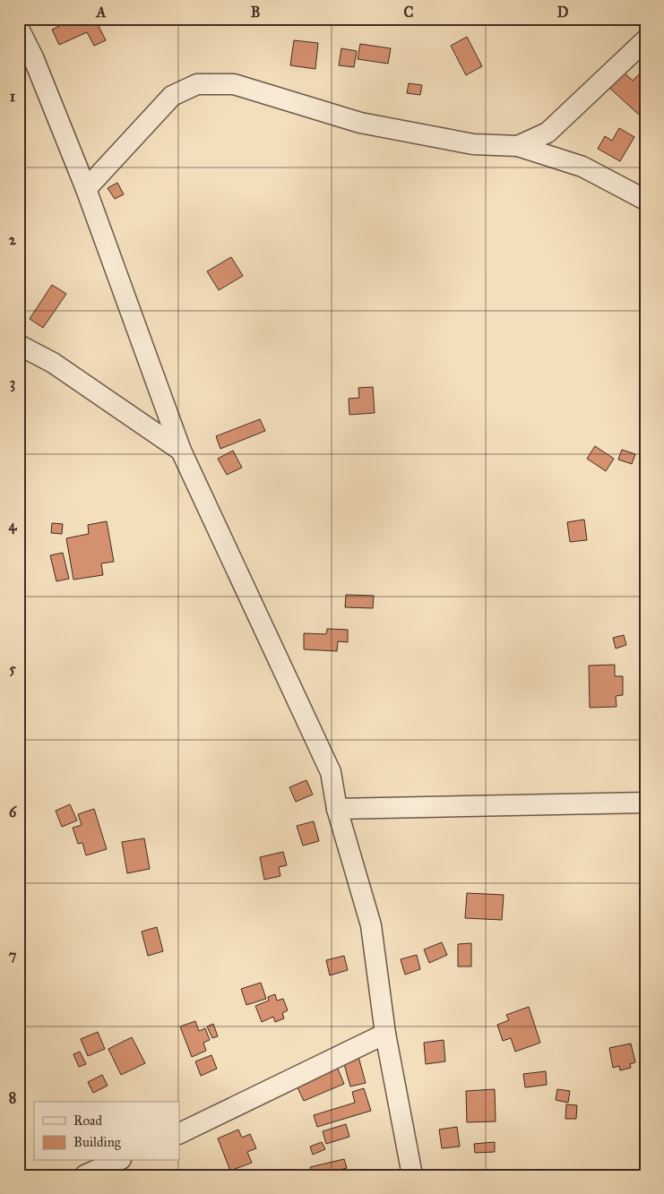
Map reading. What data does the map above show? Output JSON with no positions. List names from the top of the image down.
{
  "legend": ["Road", "Building"],
  "grid": {
    "columns": [
      "A",
      "B",
      "C",
      "D"
    ],
    "rows": [
      "1",
      "2",
      "3",
      "4",
      "5",
      "6",
      "7",
      "8"
    ]
  }
}
